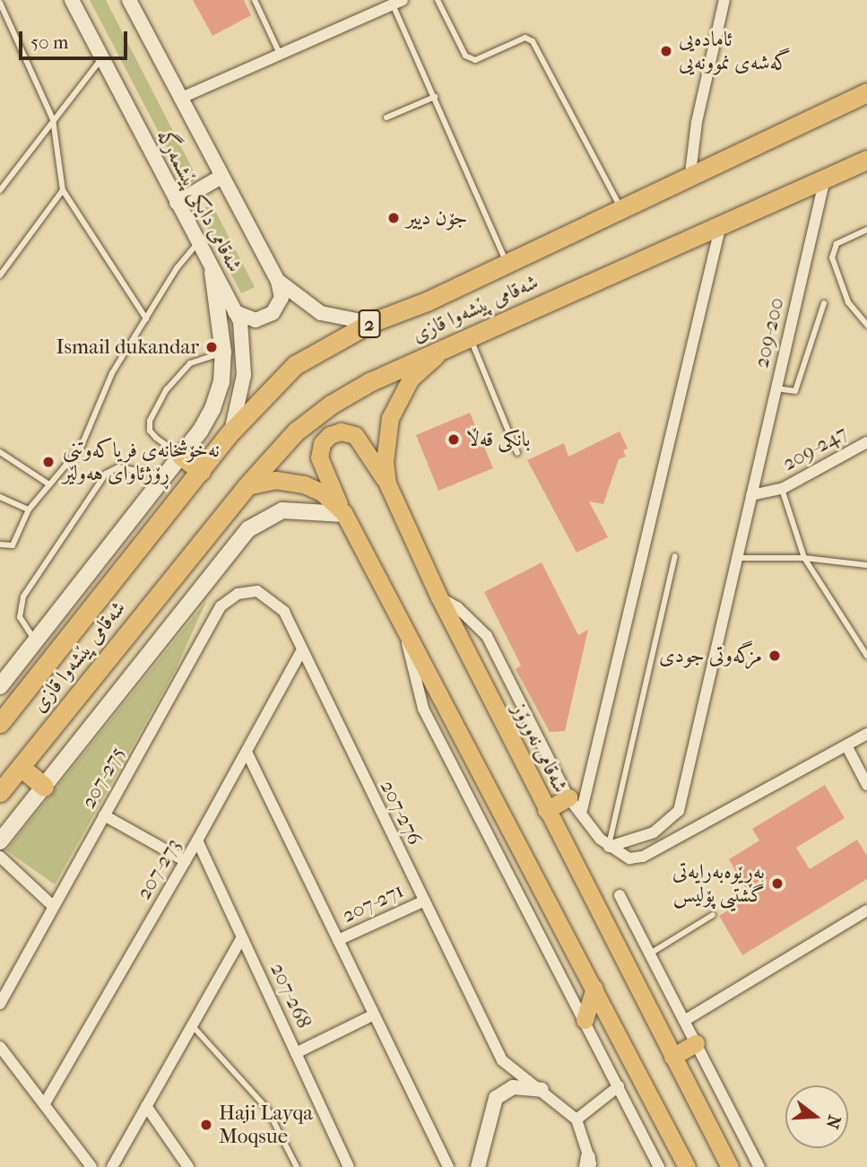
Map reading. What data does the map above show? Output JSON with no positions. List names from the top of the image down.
{
  "streets": {
    "highway": ["شەقامی پێشەوا قازی", "2"],
    "main road": ["شەقامی نەورۆز"],
    "street": [
      "شەقامی دایکی پێشمەرگە",
      "209-200",
      "209-247",
      "207-275",
      "207-276",
      "207-273",
      "207-271",
      "207-268"
    ]
  },
  "crossings": [
    ["شەقامی دایکی پێشمەرگە", "شەقامی پێشەوا قازی"],
    ["شەقامی پێشەوا قازی", "209-200"],
    ["شەقامی پێشەوا قازی", "شەقامی نەورۆز"],
    ["209-200", "209-247"],
    ["207-275", "207-276"],
    ["207-276", "207-273"],
    ["207-276", "207-271"],
    ["207-273", "207-268"]
  ],
  "places": [
    "ئامادەیی گەشەی نموونەیی",
    "جۆن دییر",
    "Ismail dukandar",
    "بانکی قەڵا",
    "نەخۆشخانەی فریاکەوتنی ڕۆژئاوای هەولێر",
    "مزگەوتی جودی",
    "بەڕێوەبەرایەتی گشتیی پۆلیس",
    "Haji Layqa Moqsue"
  ],
  "scale_bar": "50 m",
  "north": "right"
}
